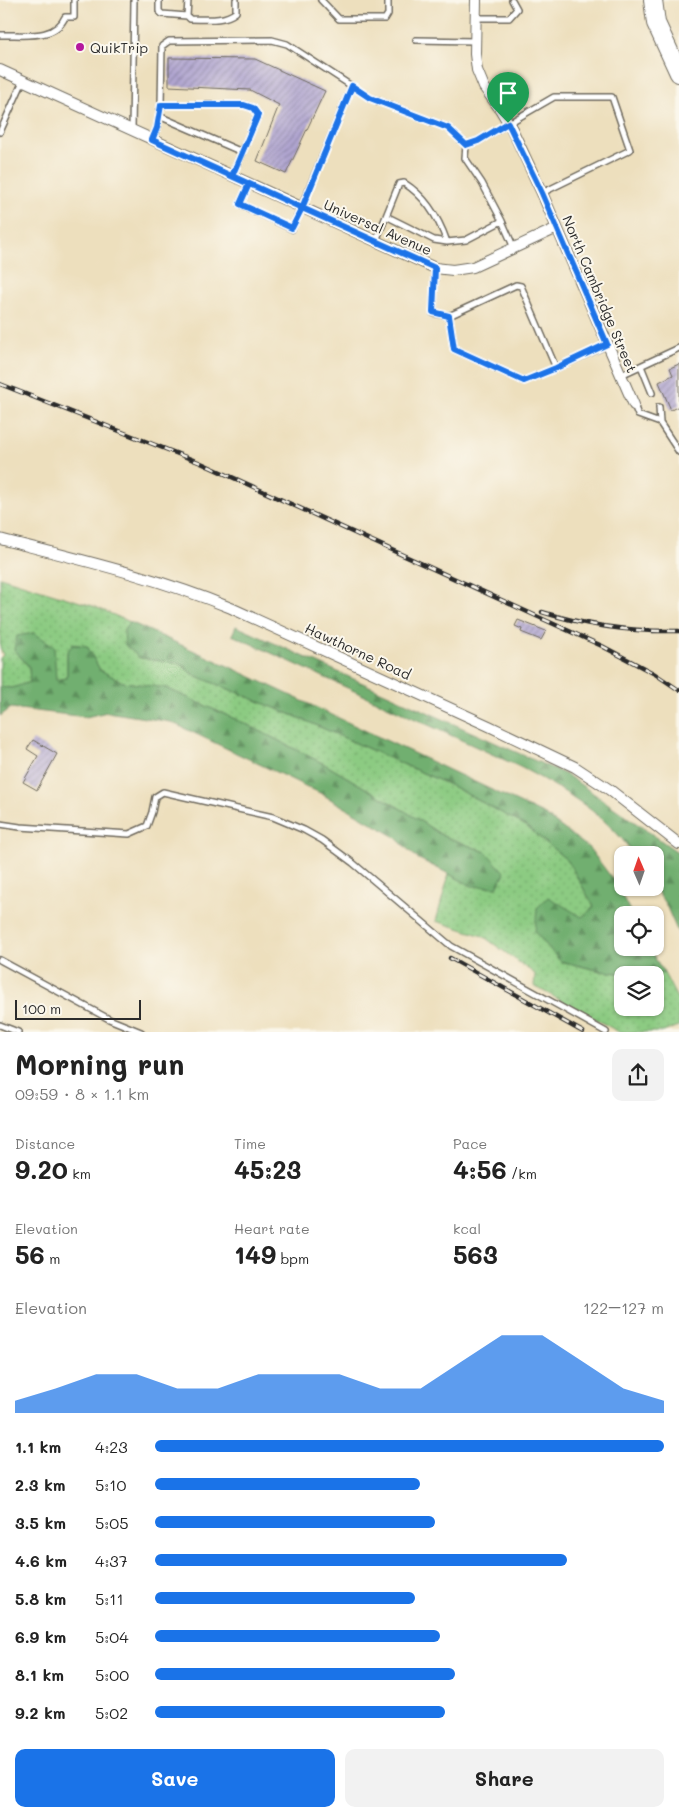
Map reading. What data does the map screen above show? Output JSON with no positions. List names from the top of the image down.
{
  "streets": {
    "street": ["Universal Avenue", "North Cambridge Street", "Hawthorne Road"]
  },
  "crossings": [
    ["Universal Avenue", "North Cambridge Street"]
  ],
  "places": ["QuikTrip"],
  "scale_bar": "100 m",
  "north": "top",
  "page": {
    "scale": "100 m",
    "heading": ["Morning run", "09:59 · 8 × 1.1 km"],
    "stats": [
      ["Distance", "9.20 km"],
      ["Time", "45:23"],
      ["Pace", "4:56 /km"],
      ["Elevation", "56 m"],
      ["Heart rate", "149 bpm"],
      ["kcal", "563"]
    ],
    "chart": ["Elevation", "122–127 m"],
    "list": [
      {
        "name": "1.1 km",
        "note": "4:23"
      },
      {
        "name": "2.3 km",
        "note": "5:10"
      },
      {
        "name": "3.5 km",
        "note": "5:05"
      },
      {
        "name": "4.6 km",
        "note": "4:37"
      },
      {
        "name": "5.8 km",
        "note": "5:11"
      },
      {
        "name": "6.9 km",
        "note": "5:04"
      },
      {
        "name": "8.1 km",
        "note": "5:00"
      },
      {
        "name": "9.2 km",
        "note": "5:02"
      }
    ],
    "buttons": ["Save", "Share"]
  }
}
